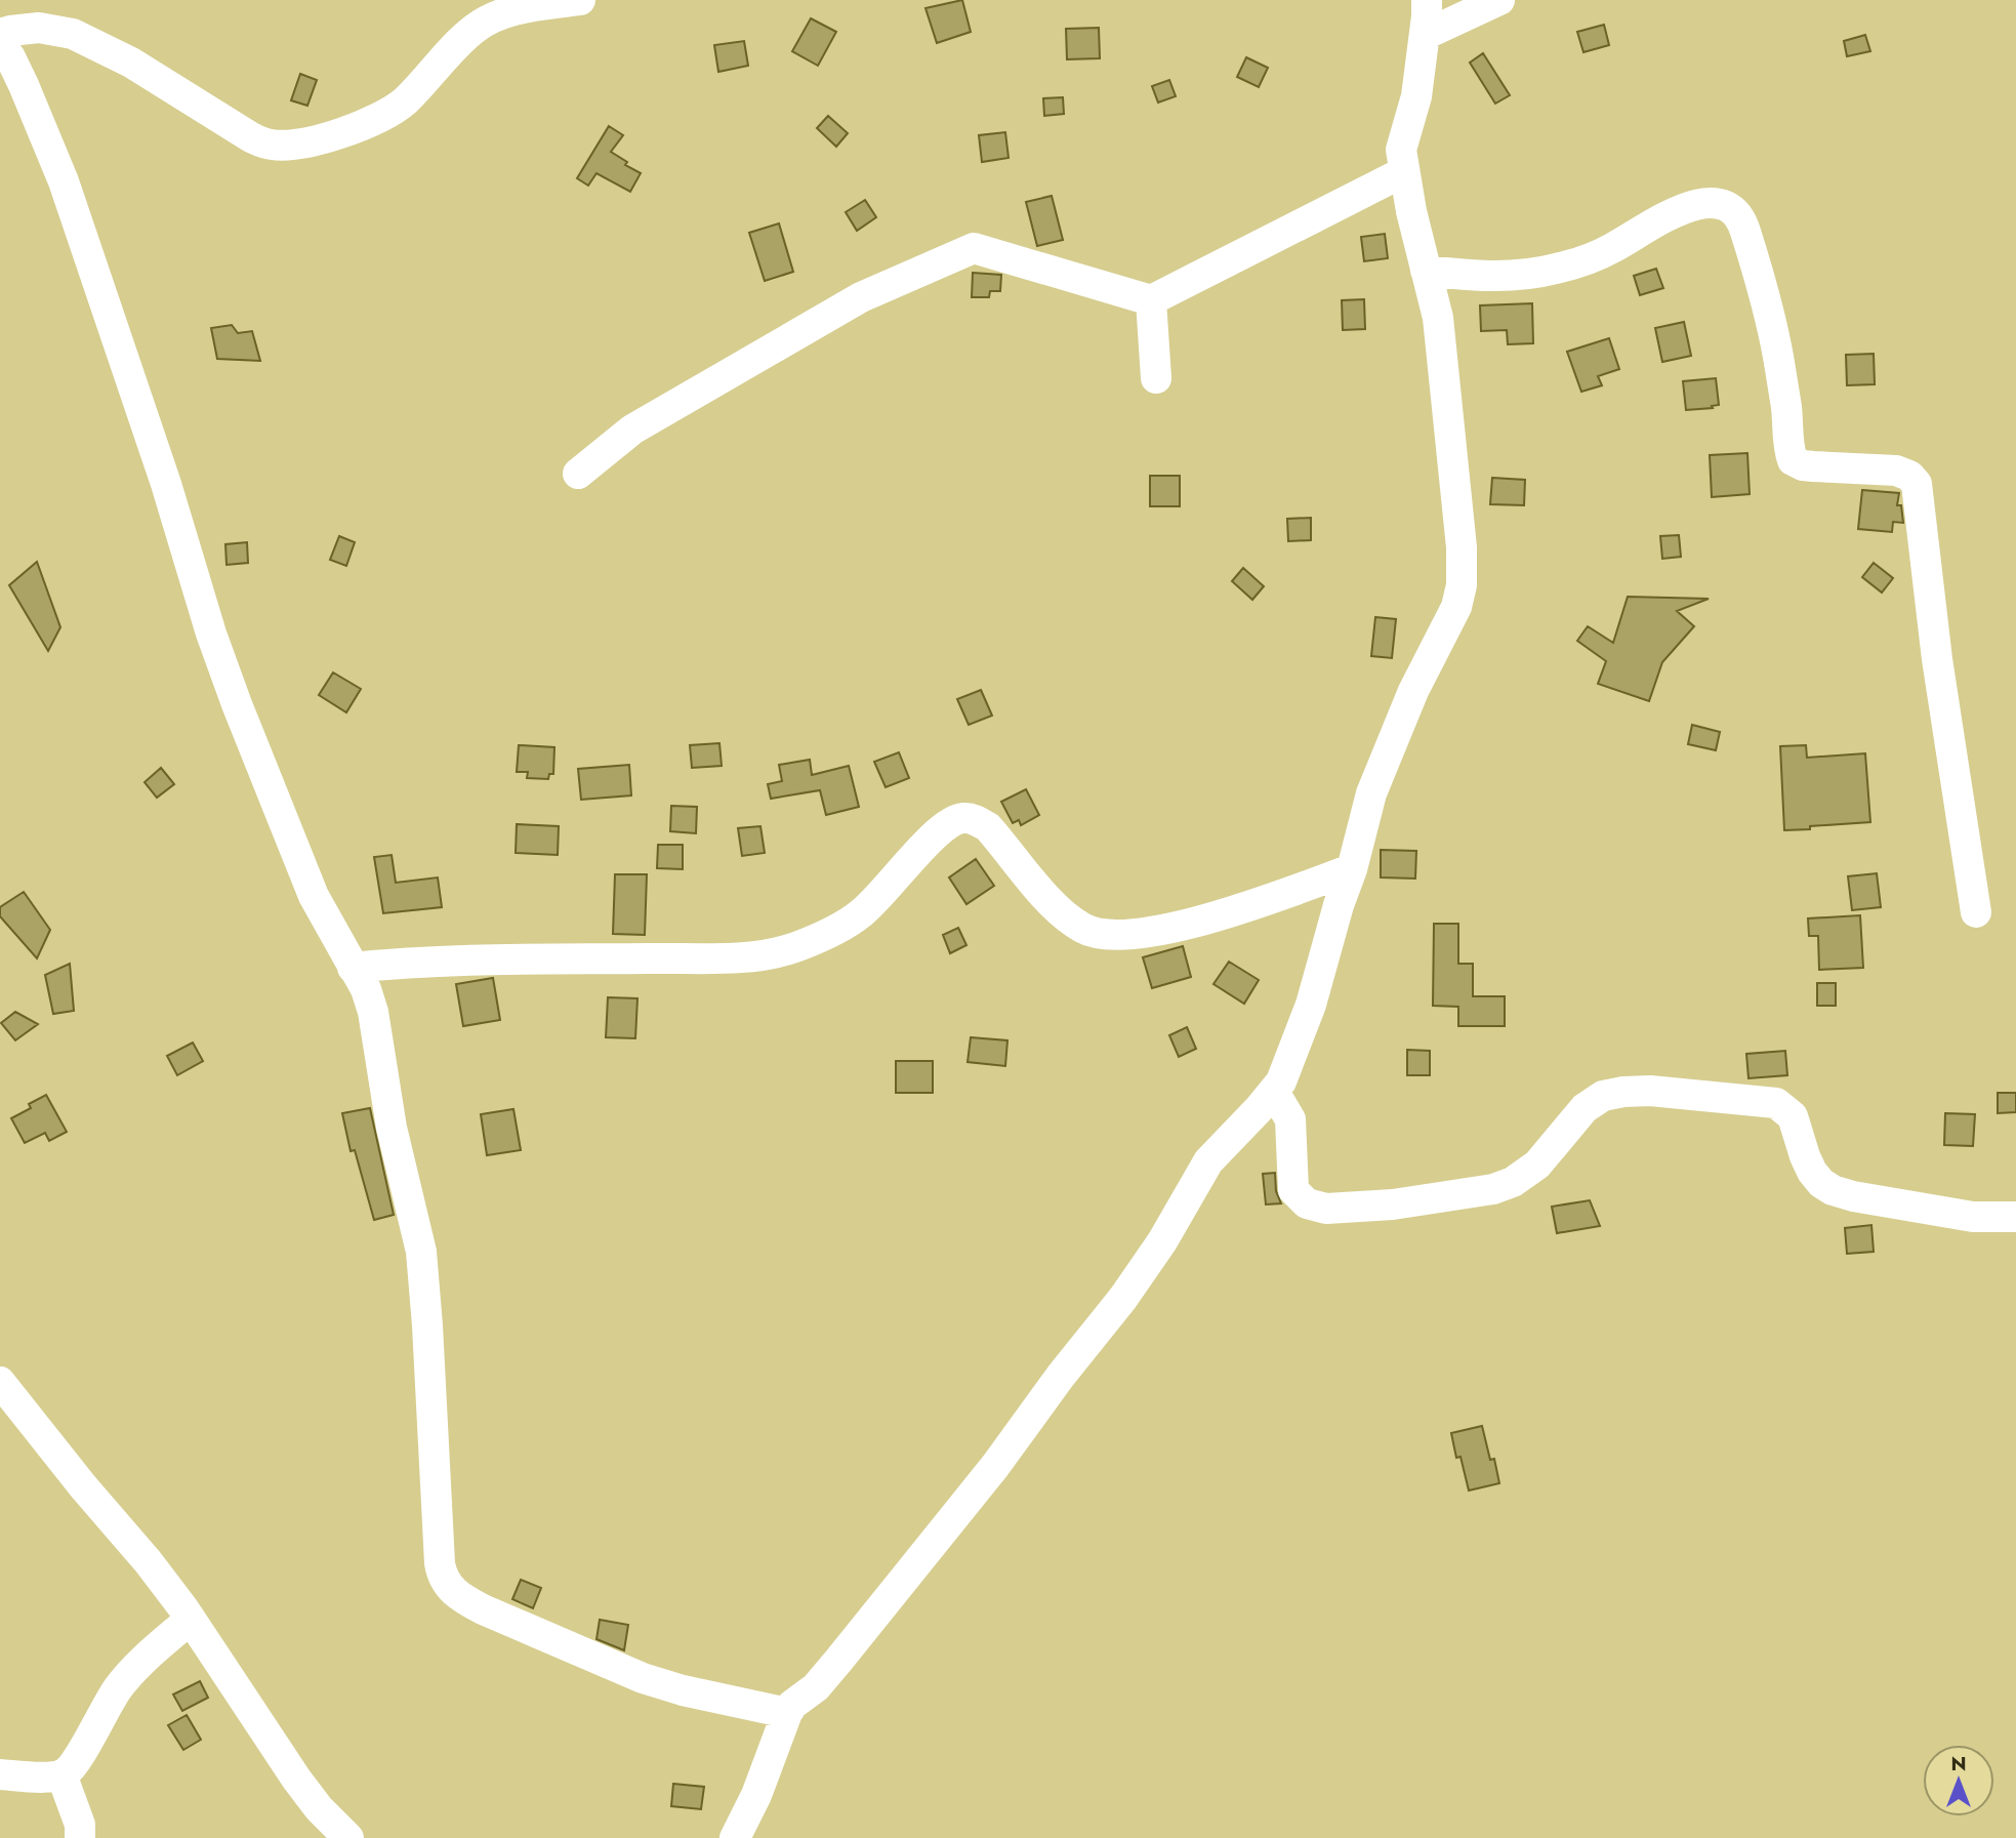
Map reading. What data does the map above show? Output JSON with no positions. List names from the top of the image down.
{
  "north": "top"
}
